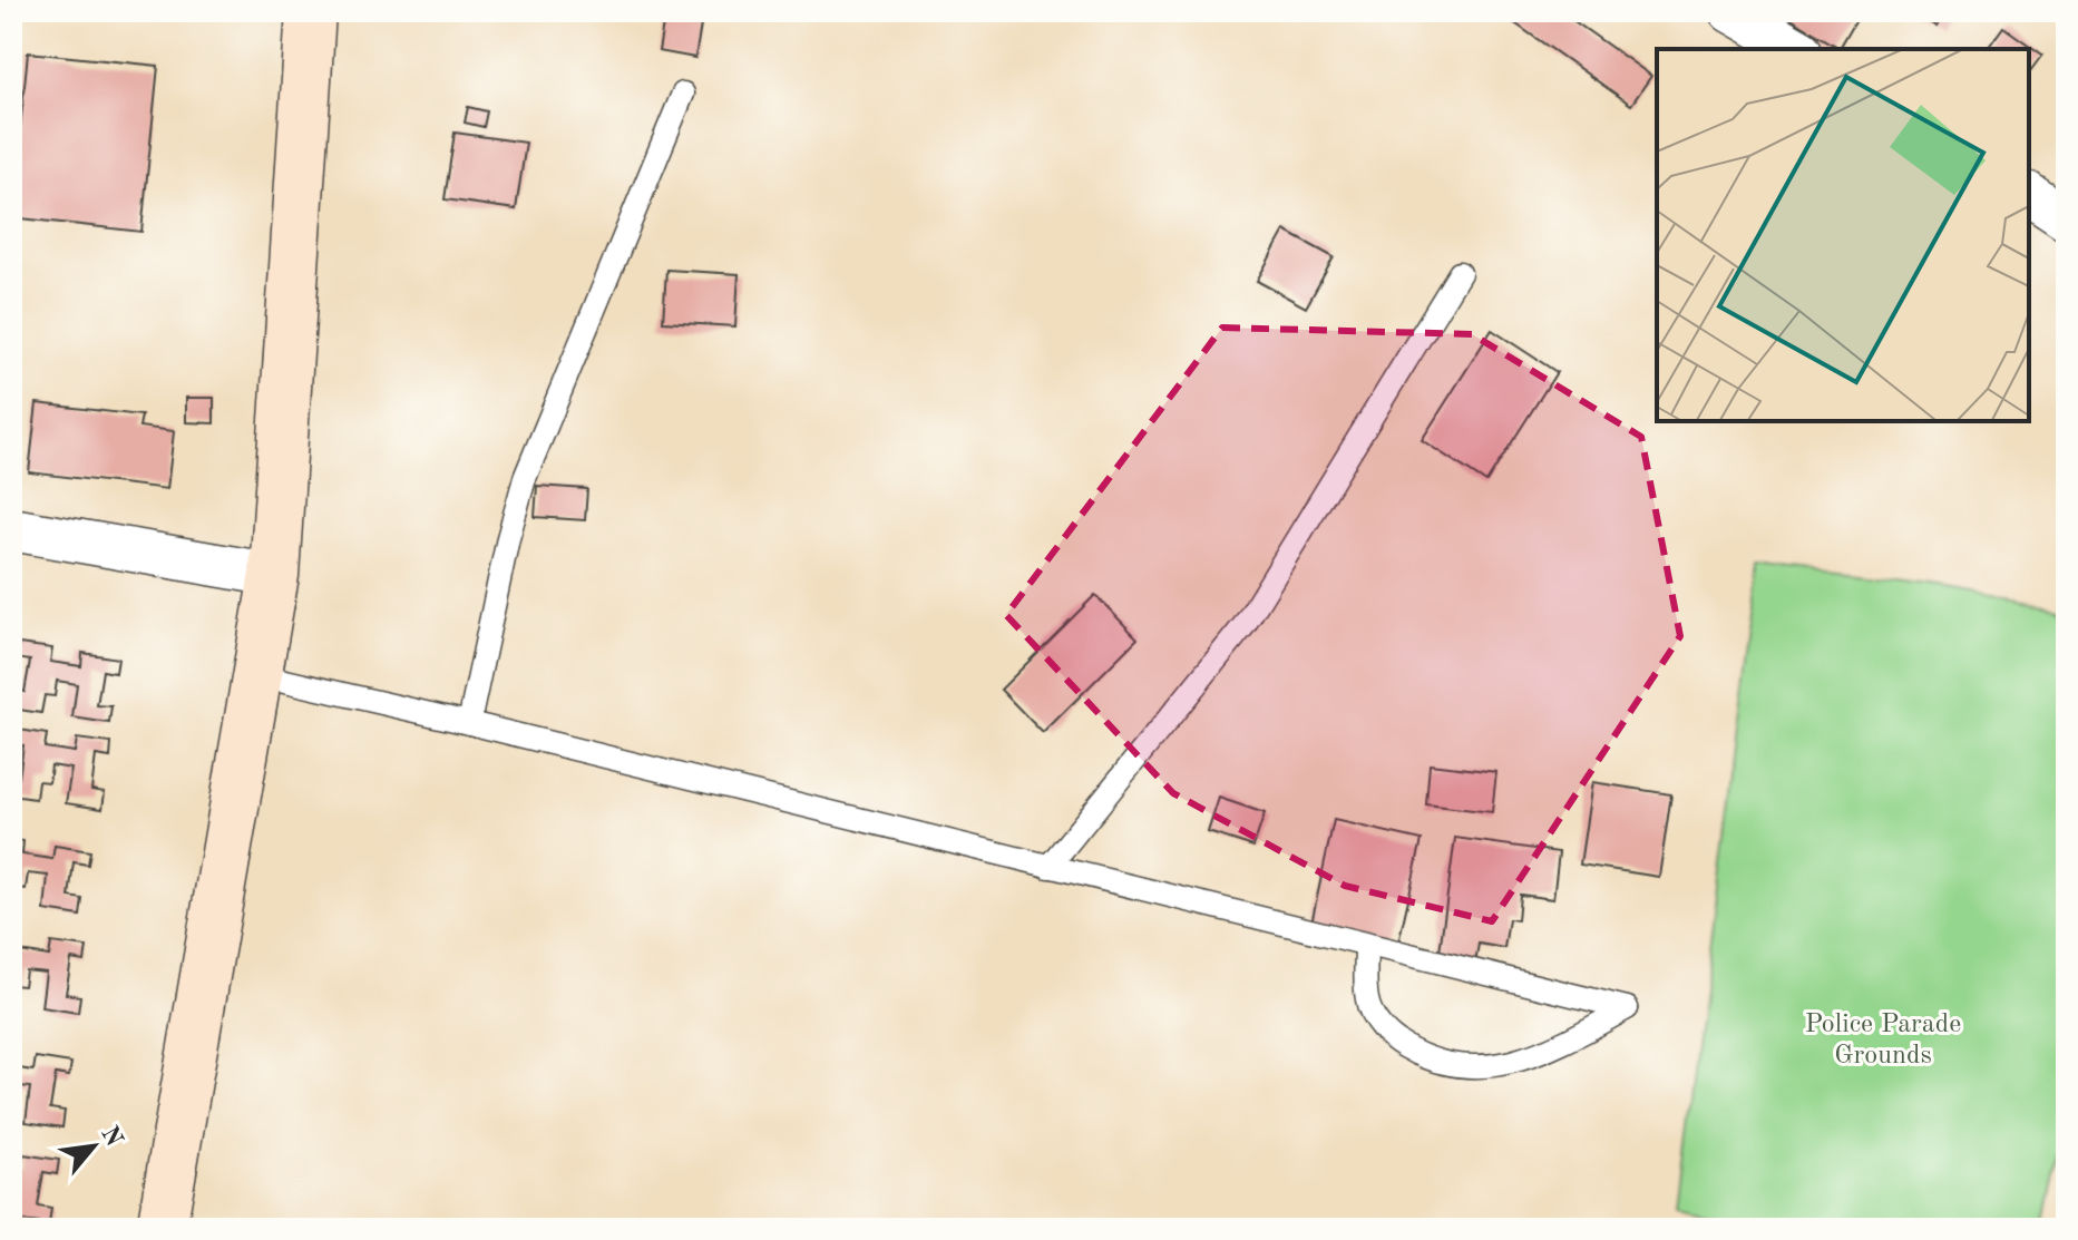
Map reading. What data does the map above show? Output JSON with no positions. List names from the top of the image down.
{
  "parks": ["Police Parade Grounds"],
  "north": "top right"
}
